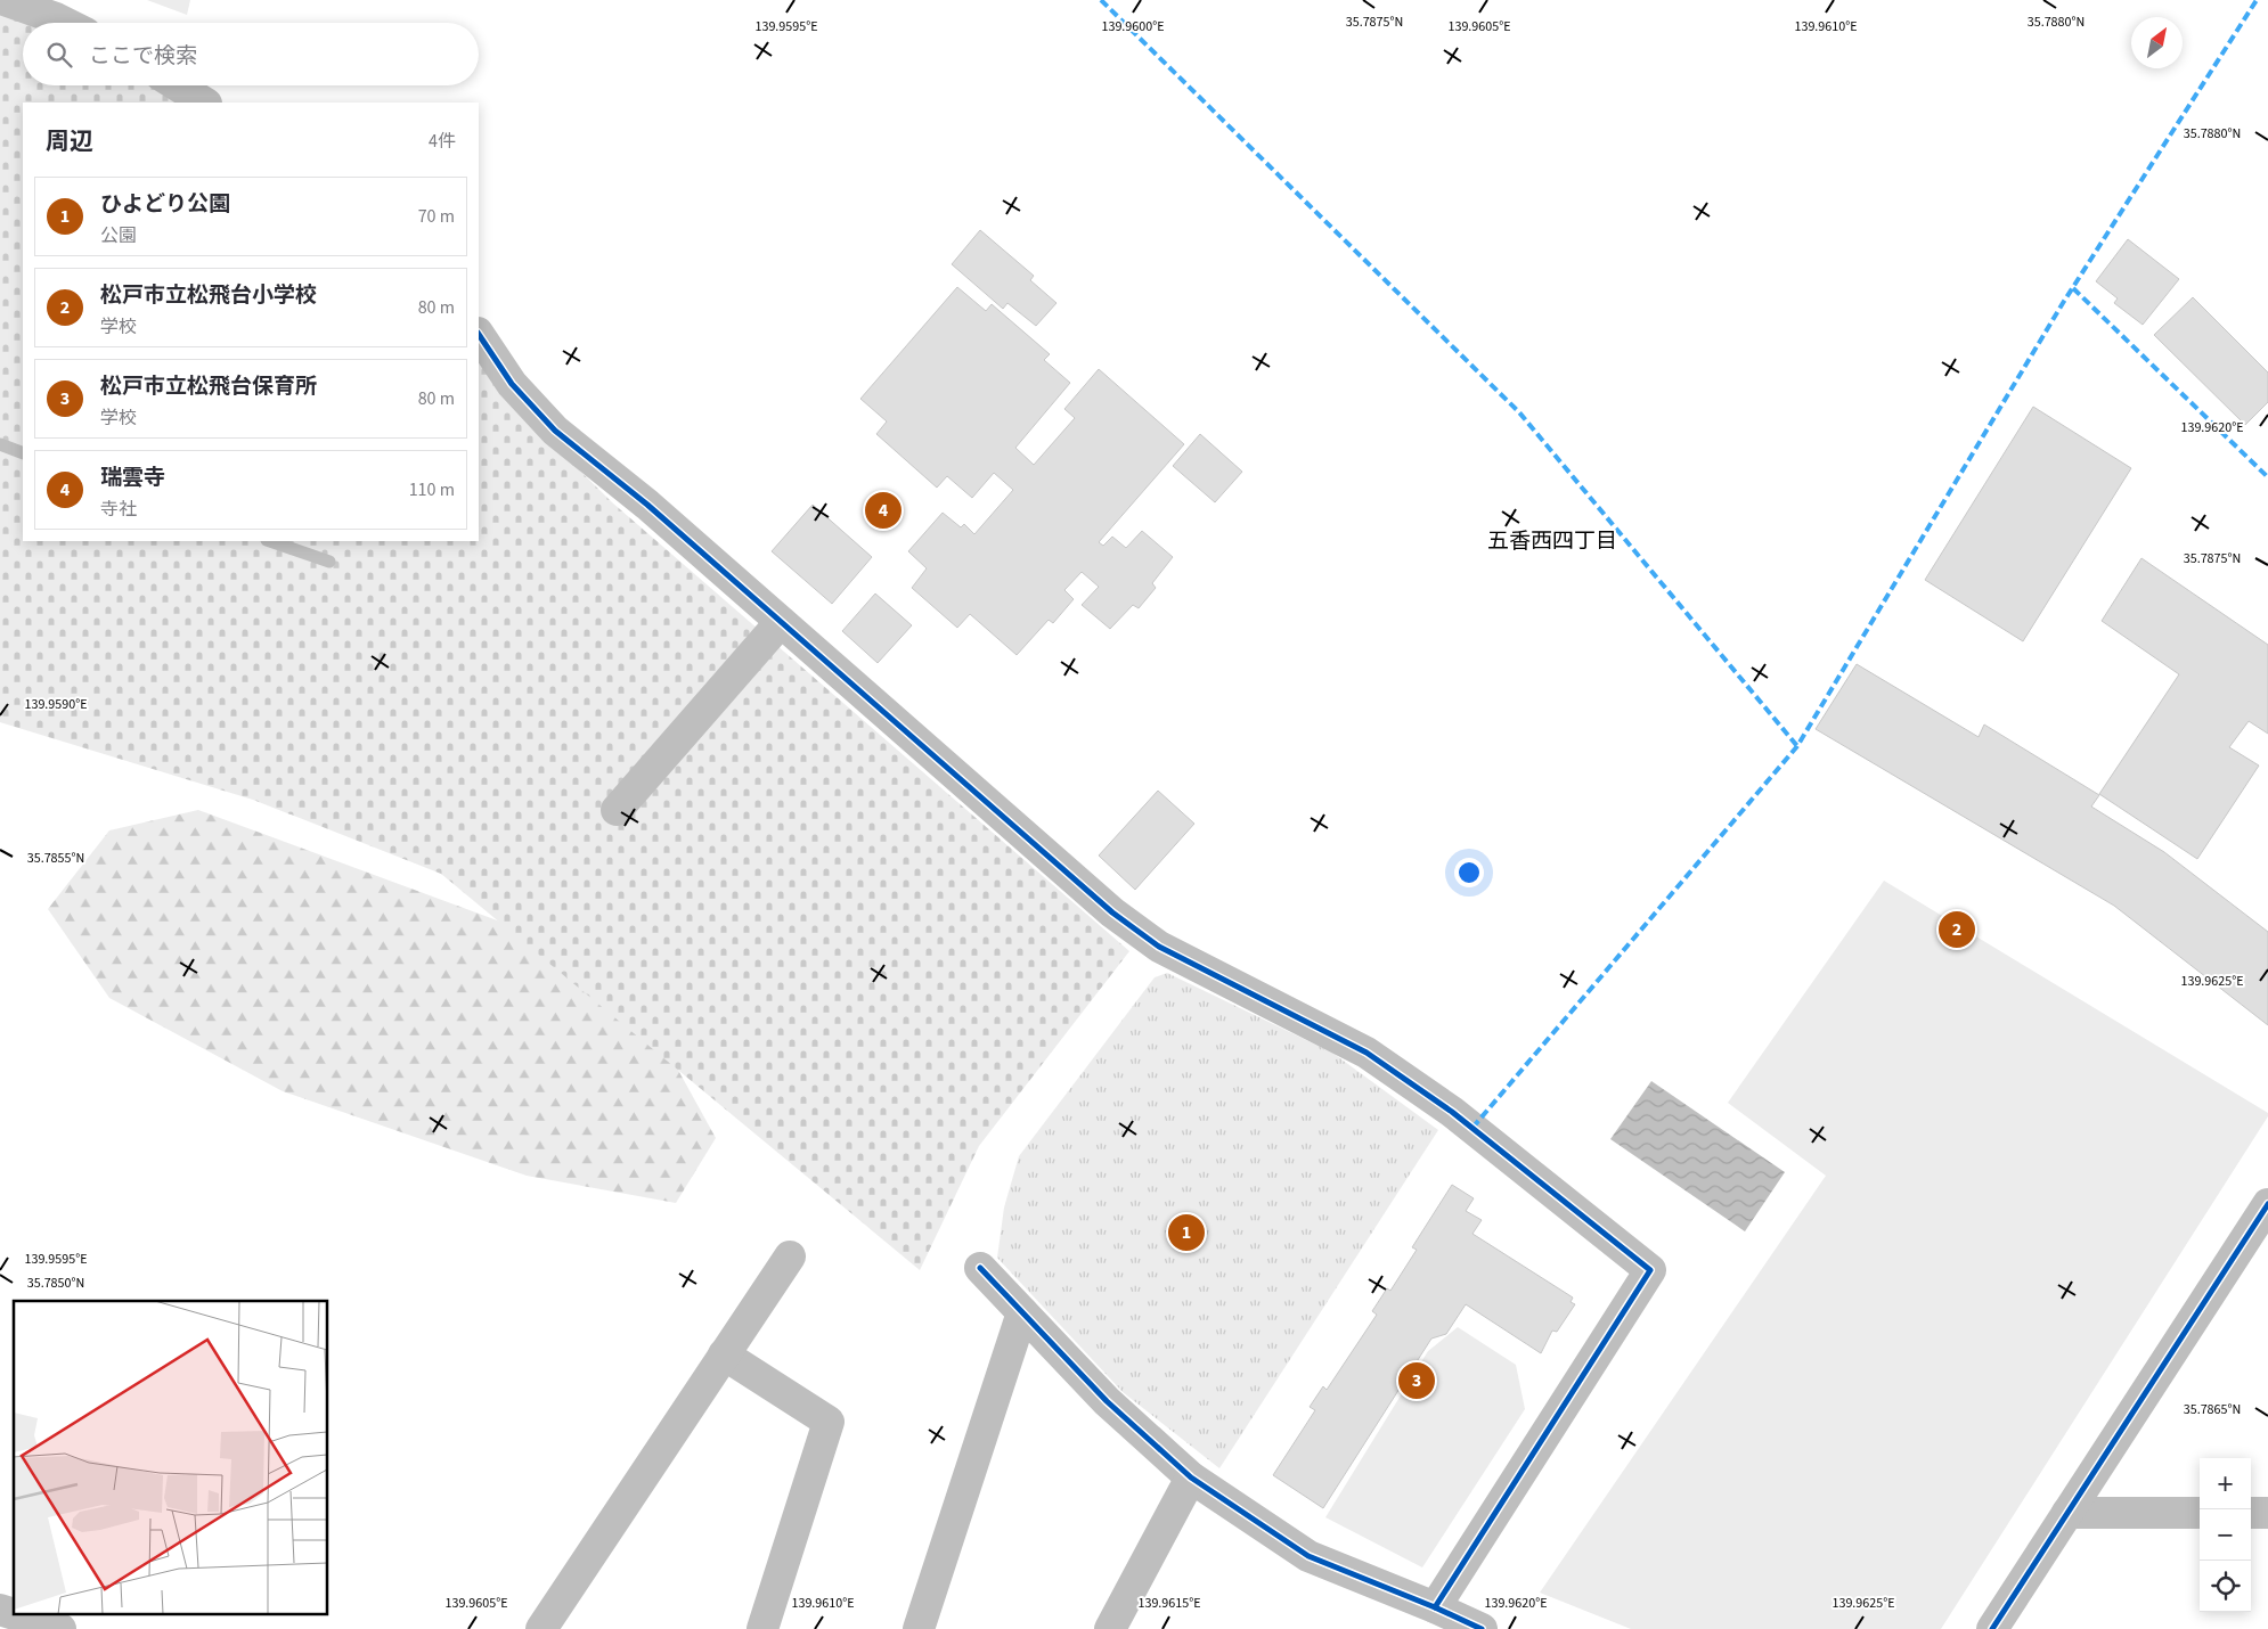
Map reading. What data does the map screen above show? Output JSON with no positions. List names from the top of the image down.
{
  "districts": ["五香西四丁目"],
  "north": "top right",
  "page": {
    "search": "ここで検索",
    "heading": ["周辺", "4件"],
    "list": [
      {
        "mark": "1",
        "name": "ひよどり公園",
        "note": "公園",
        "value": "70 m"
      },
      {
        "mark": "2",
        "name": "松戸市立松飛台小学校",
        "note": "学校",
        "value": "80 m"
      },
      {
        "mark": "3",
        "name": "松戸市立松飛台保育所",
        "note": "学校",
        "value": "80 m"
      },
      {
        "mark": "4",
        "name": "瑞雲寺",
        "note": "寺社",
        "value": "110 m"
      }
    ],
    "pins": [
      "4",
      "2",
      "1",
      "3"
    ],
    "map_buttons": ["+", "−"]
  },
  "coordinates": [
    "35.7880°N",
    "35.7875°N",
    "139.9605°E",
    "139.9595°E",
    "139.9600°E",
    "139.9610°E",
    "139.9620°E",
    "139.9590°E",
    "35.7855°N",
    "139.9625°E",
    "35.7850°N",
    "35.7865°N",
    "139.9615°E"
  ]
}
